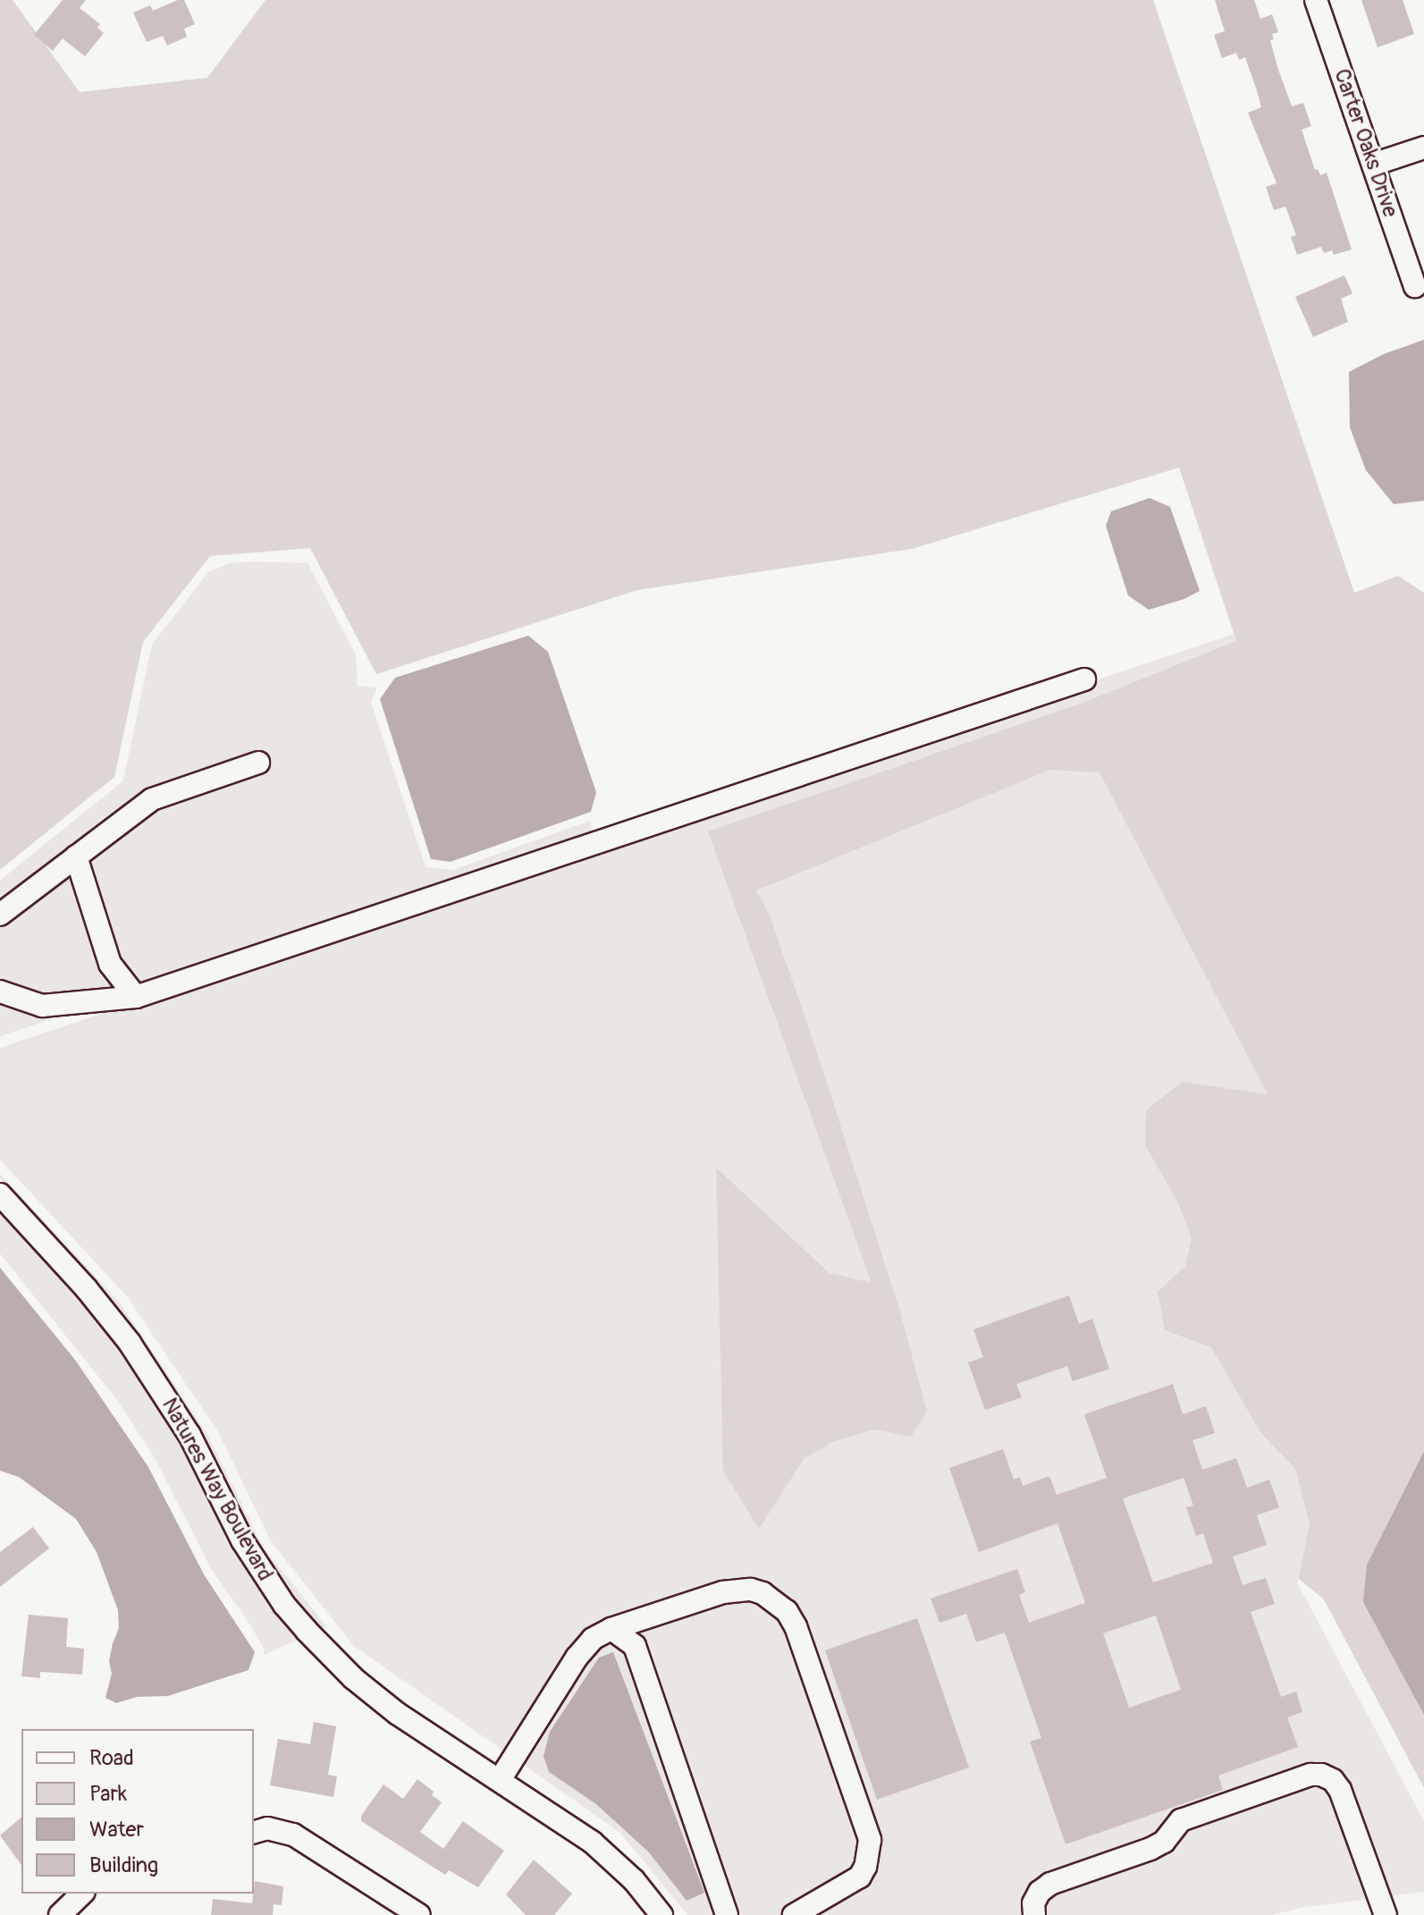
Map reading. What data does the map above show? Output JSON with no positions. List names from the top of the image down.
{
  "streets": {
    "street": ["Carter Oaks Drive", "Natures Way Boulevard"]
  },
  "legend": [
    "Road",
    "Park",
    "Water",
    "Building"
  ]
}
